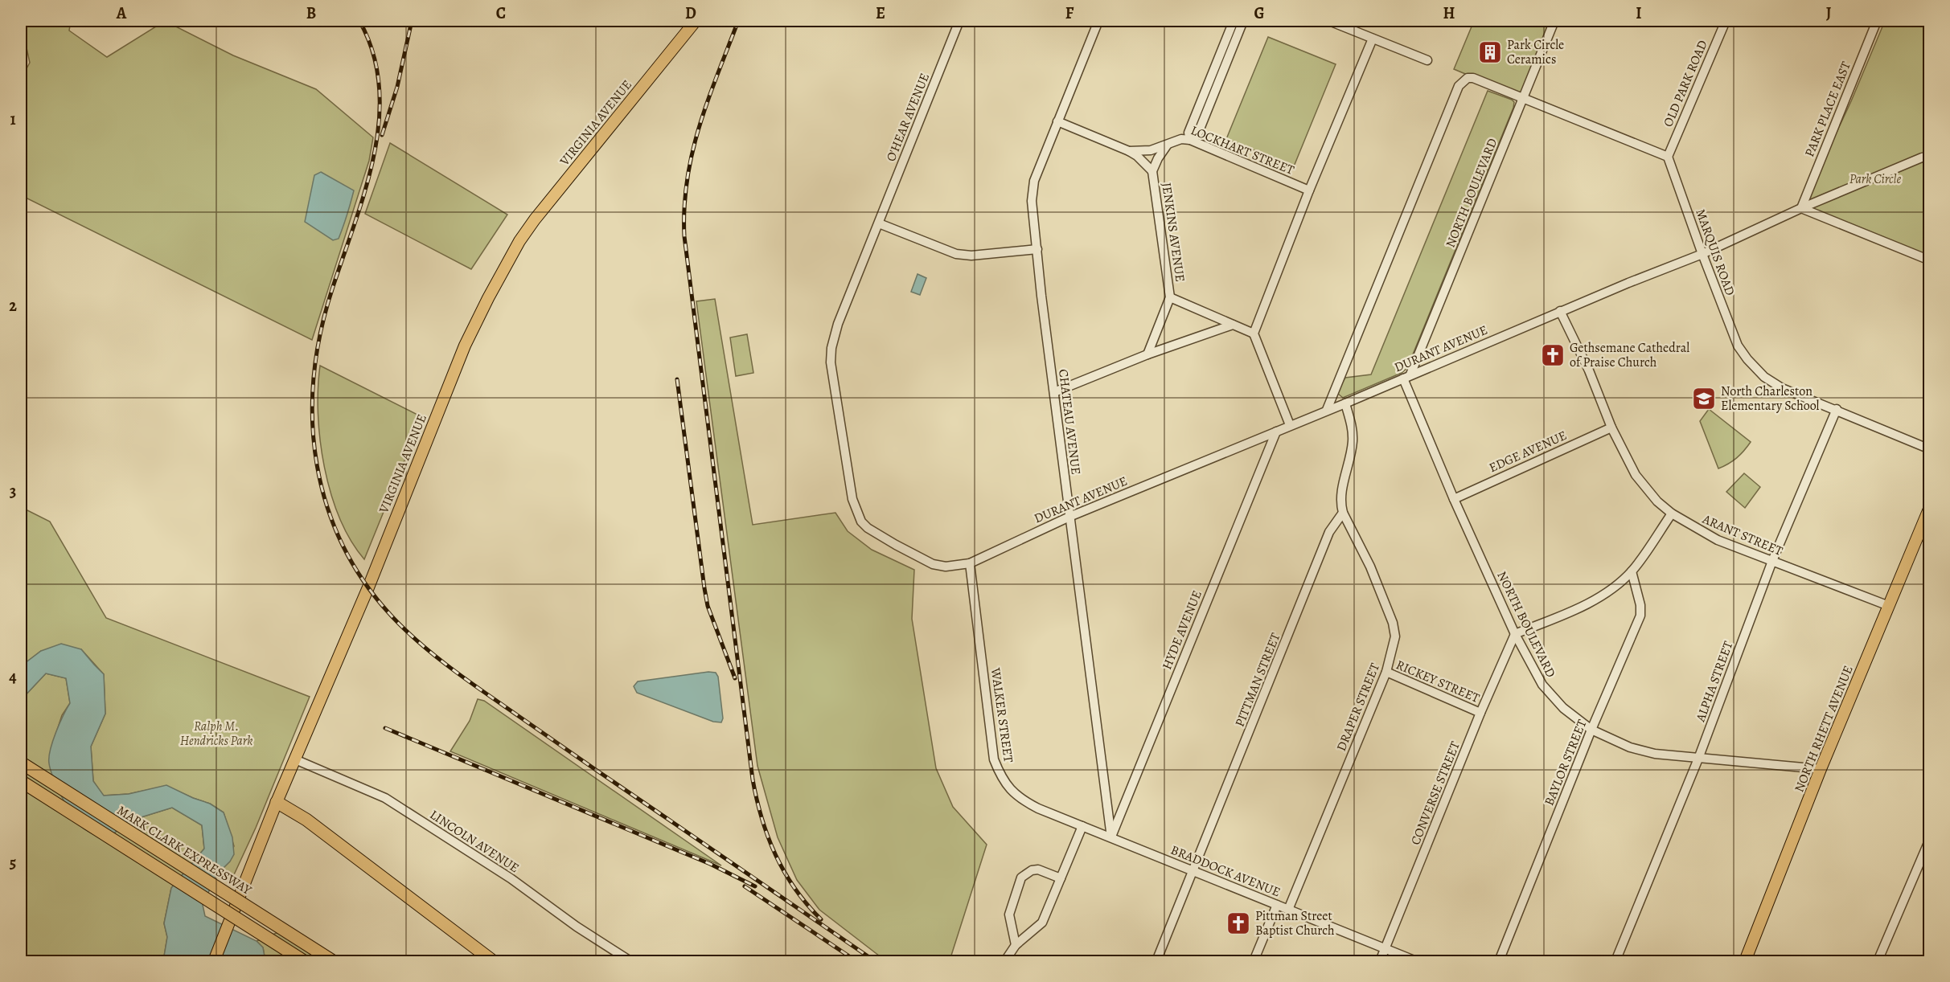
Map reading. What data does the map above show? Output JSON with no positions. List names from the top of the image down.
{
  "streets": {
    "highway": ["MARK CLARK EXPRESSWAY"],
    "main road": ["VIRGINIA AVENUE", "NORTH RHETT AVENUE"],
    "street": [
      "OLD PARK ROAD",
      "PARK PLACE EAST",
      "O'HEAR AVENUE",
      "LOCKHART STREET",
      "NORTH BOULEVARD",
      "JENKINS AVENUE",
      "MARQUIS ROAD",
      "DURANT AVENUE",
      "CHATEAU AVENUE",
      "EDGE AVENUE",
      "ARANT STREET",
      "HYDE AVENUE",
      "PITTMAN STREET",
      "RICKEY STREET",
      "ALPHA STREET",
      "DRAPER STREET",
      "WALKER STREET",
      "BAYLOR STREET",
      "CONVERSE STREET",
      "LINCOLN AVENUE",
      "BRADDOCK AVENUE"
    ]
  },
  "crossings": [
    ["OLD PARK ROAD", "MARQUIS ROAD"],
    ["PARK PLACE EAST", "DURANT AVENUE"],
    ["O'HEAR AVENUE", "DURANT AVENUE"],
    ["O'HEAR AVENUE", "WALKER STREET"],
    ["VIRGINIA AVENUE", "LINCOLN AVENUE"],
    ["LOCKHART STREET", "JENKINS AVENUE"],
    ["LOCKHART STREET", "CHATEAU AVENUE"],
    ["NORTH BOULEVARD", "DURANT AVENUE"],
    ["NORTH BOULEVARD", "EDGE AVENUE"],
    ["NORTH BOULEVARD", "ALPHA STREET"],
    ["NORTH BOULEVARD", "NORTH RHETT AVENUE"],
    ["NORTH BOULEVARD", "BAYLOR STREET"],
    ["NORTH BOULEVARD", "CONVERSE STREET"],
    ["MARQUIS ROAD", "DURANT AVENUE"],
    ["MARQUIS ROAD", "ALPHA STREET"],
    ["DURANT AVENUE", "CHATEAU AVENUE"],
    ["DURANT AVENUE", "ARANT STREET"],
    ["DURANT AVENUE", "HYDE AVENUE"],
    ["DURANT AVENUE", "WALKER STREET"],
    ["CHATEAU AVENUE", "HYDE AVENUE"],
    ["CHATEAU AVENUE", "WALKER STREET"],
    ["EDGE AVENUE", "ARANT STREET"],
    ["ARANT STREET", "ALPHA STREET"],
    ["ARANT STREET", "NORTH RHETT AVENUE"],
    ["HYDE AVENUE", "WALKER STREET"],
    ["PITTMAN STREET", "DRAPER STREET"],
    ["PITTMAN STREET", "BRADDOCK AVENUE"],
    ["RICKEY STREET", "DRAPER STREET"],
    ["RICKEY STREET", "CONVERSE STREET"],
    ["DRAPER STREET", "BRADDOCK AVENUE"],
    ["WALKER STREET", "BRADDOCK AVENUE"],
    ["CONVERSE STREET", "BRADDOCK AVENUE"]
  ],
  "parks": ["Park Circle", "Ralph M. Hendricks Park"],
  "places": {
    "building": ["Park Circle Ceramics"],
    "church": ["Gethsemane Cathedral of Praise Church", "Pittman Street Baptist Church"],
    "school or university": ["North Charleston Elementary School"]
  },
  "grid": {
    "columns": [
      "A",
      "B",
      "C",
      "D",
      "E",
      "F",
      "G",
      "H",
      "I",
      "J"
    ],
    "rows": [
      "1",
      "2",
      "3",
      "4",
      "5"
    ]
  }
}
